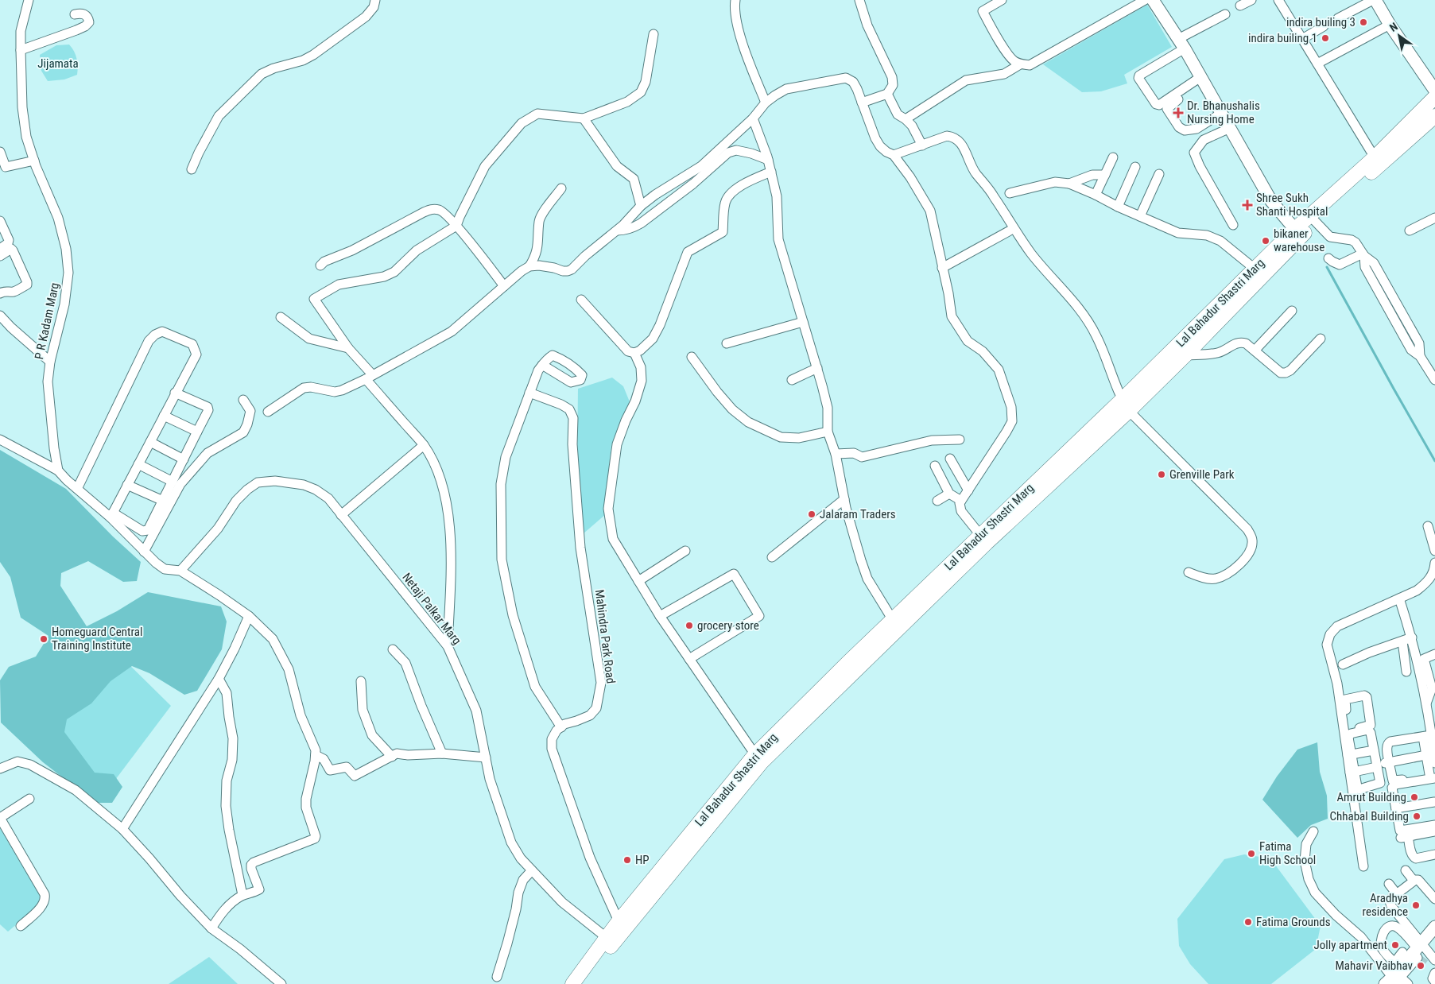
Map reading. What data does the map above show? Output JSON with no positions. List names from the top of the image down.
{
  "streets": {
    "main road": ["Lal Bahadur Shastri Marg"],
    "street": ["P R Kadam Marg", "Netaji Palkar Marg", "Mahindra Park Road"]
  },
  "crossings": [
    ["Lal Bahadur Shastri Marg", "Netaji Palkar Marg"]
  ],
  "parks": ["Jijamata"],
  "places": {
    "other": [
      "indira builing 3",
      "indira builing 1",
      "bikaner warehouse",
      "Grenville Park",
      "Jalaram Traders",
      "grocery store",
      "Homeguard Central Training Institute",
      "Amrut Building",
      "Chhabal Building",
      "Fatima High School",
      "HP",
      "Aradhya residence",
      "Fatima Grounds",
      "Jolly apartment",
      "Mahavir Vaibhav"
    ],
    "health": ["Dr. Bhanushalis Nursing Home", "Shree Sukh Shanti Hospital"]
  },
  "north": "top left"
}
